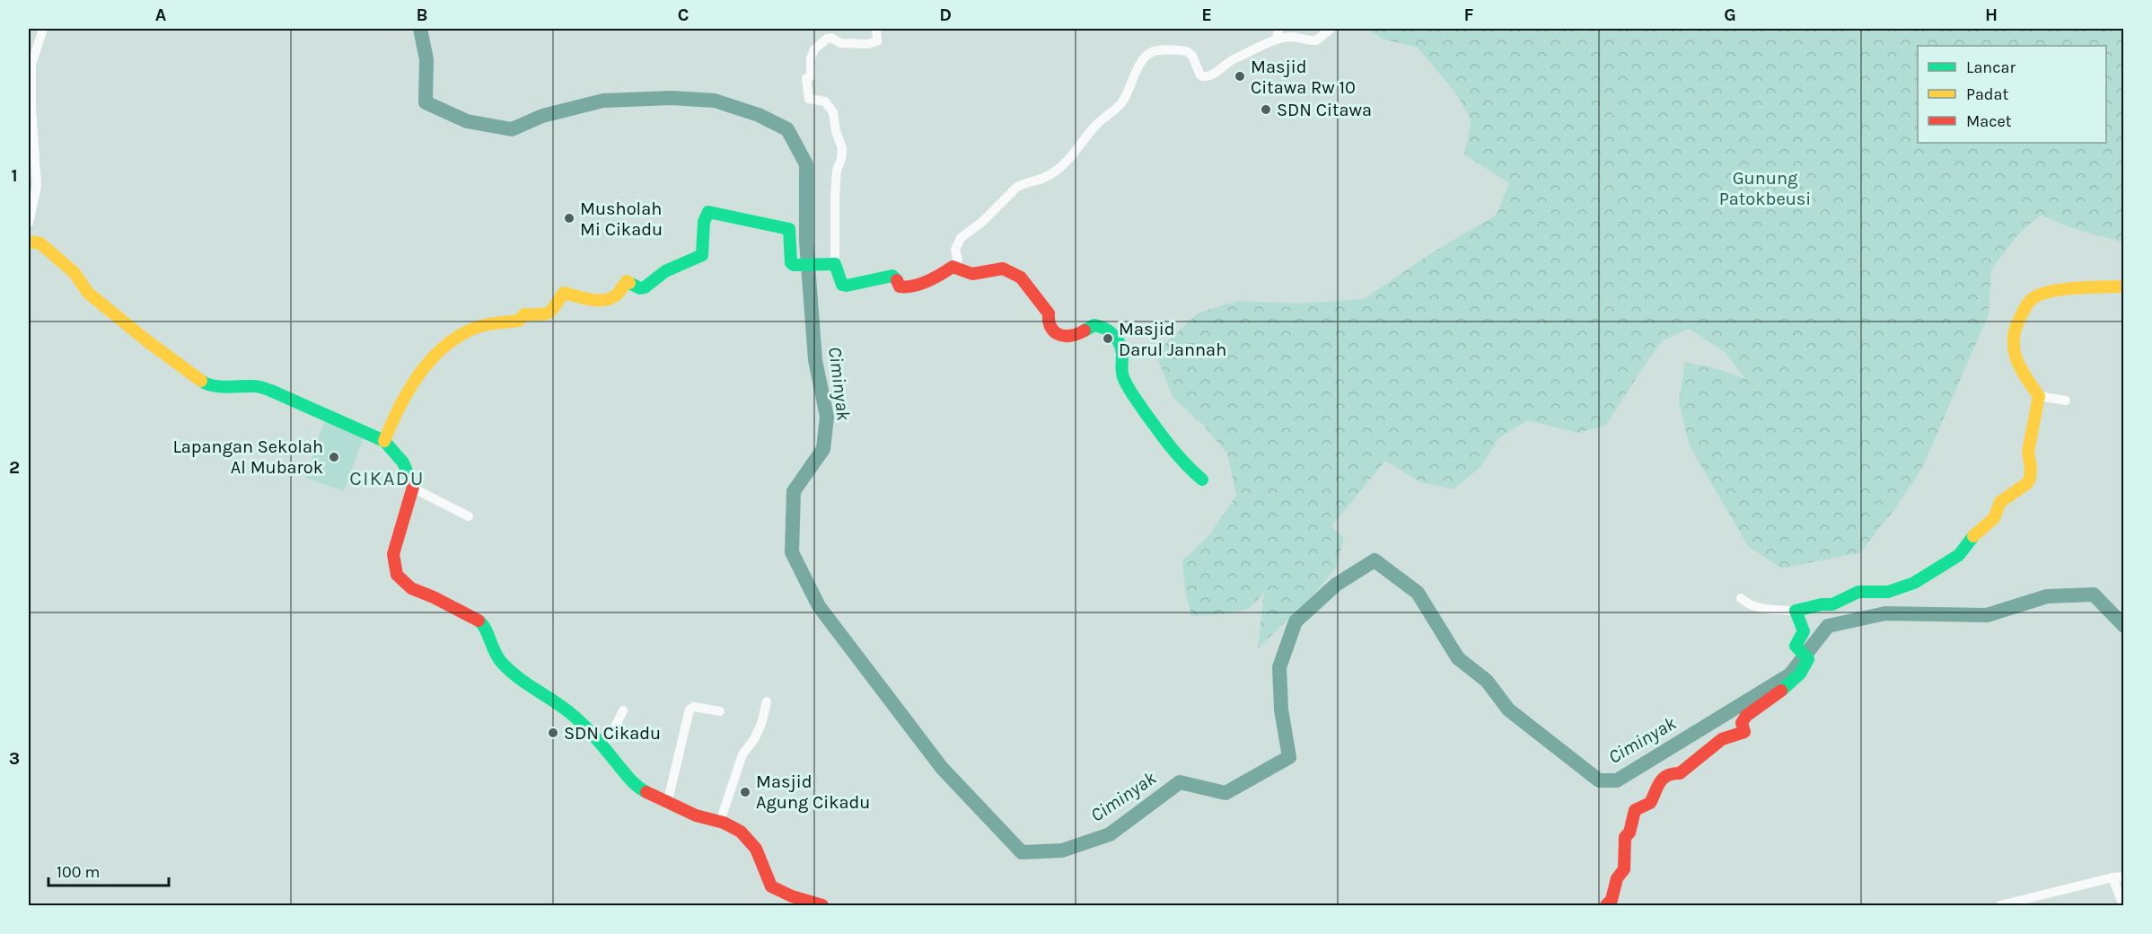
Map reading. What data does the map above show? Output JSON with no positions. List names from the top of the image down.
{
  "districts": ["CIKADU"],
  "water": ["Ciminyak"],
  "parks": ["Gunung Patokbeusi"],
  "places": [
    "Masjid Citawa Rw 10",
    "SDN Citawa",
    "Musholah Mi Cikadu",
    "Masjid Darul Jannah",
    "Lapangan Sekolah Al Mubarok",
    "SDN Cikadu",
    "Masjid Agung Cikadu"
  ],
  "legend": ["Lancar", "Padat", "Macet"],
  "scale_bar": "100 m",
  "grid": {
    "columns": [
      "A",
      "B",
      "C",
      "D",
      "E",
      "F",
      "G",
      "H"
    ],
    "rows": ["1", "2", "3"]
  }
}
